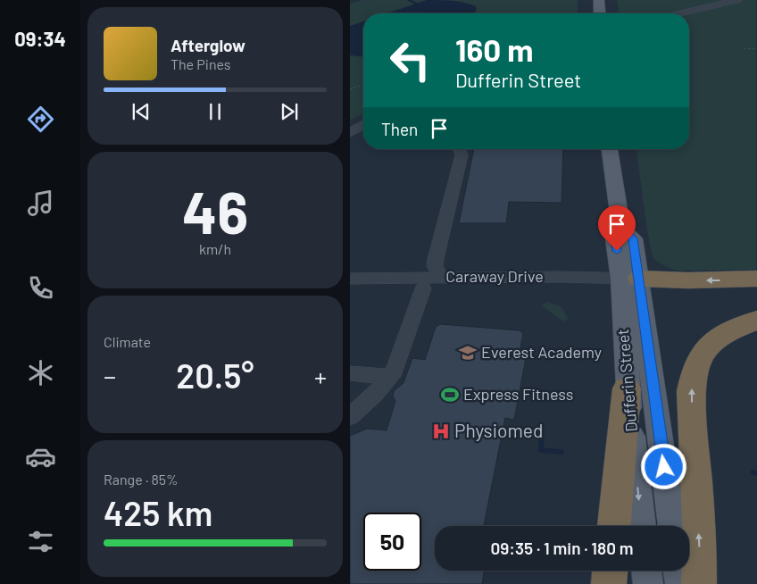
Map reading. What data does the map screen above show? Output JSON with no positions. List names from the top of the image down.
{
  "streets": {
    "main road": ["Dufferin Street"],
    "street": ["Caraway Drive"]
  },
  "crossings": [
    ["Caraway Drive", "Dufferin Street"]
  ],
  "places": {
    "school or university": ["Everest Academy"],
    "sports": ["Express Fitness"],
    "hospital": ["Physiomed"]
  },
  "page": {
    "tabs": "09:34",
    "turn": ["160 m", "Dufferin Street"],
    "song": ["Afterglow", "The Pines"],
    "then": "Then",
    "tile": [
      ["46", "km/h"],
      "Climate",
      ["Range · 85%", "425 km"]
    ],
    "heat": ["−", "20.5°", "+"],
    "limit": "50",
    "trip": "09:35 · 1 min · 180 m"
  }
}
